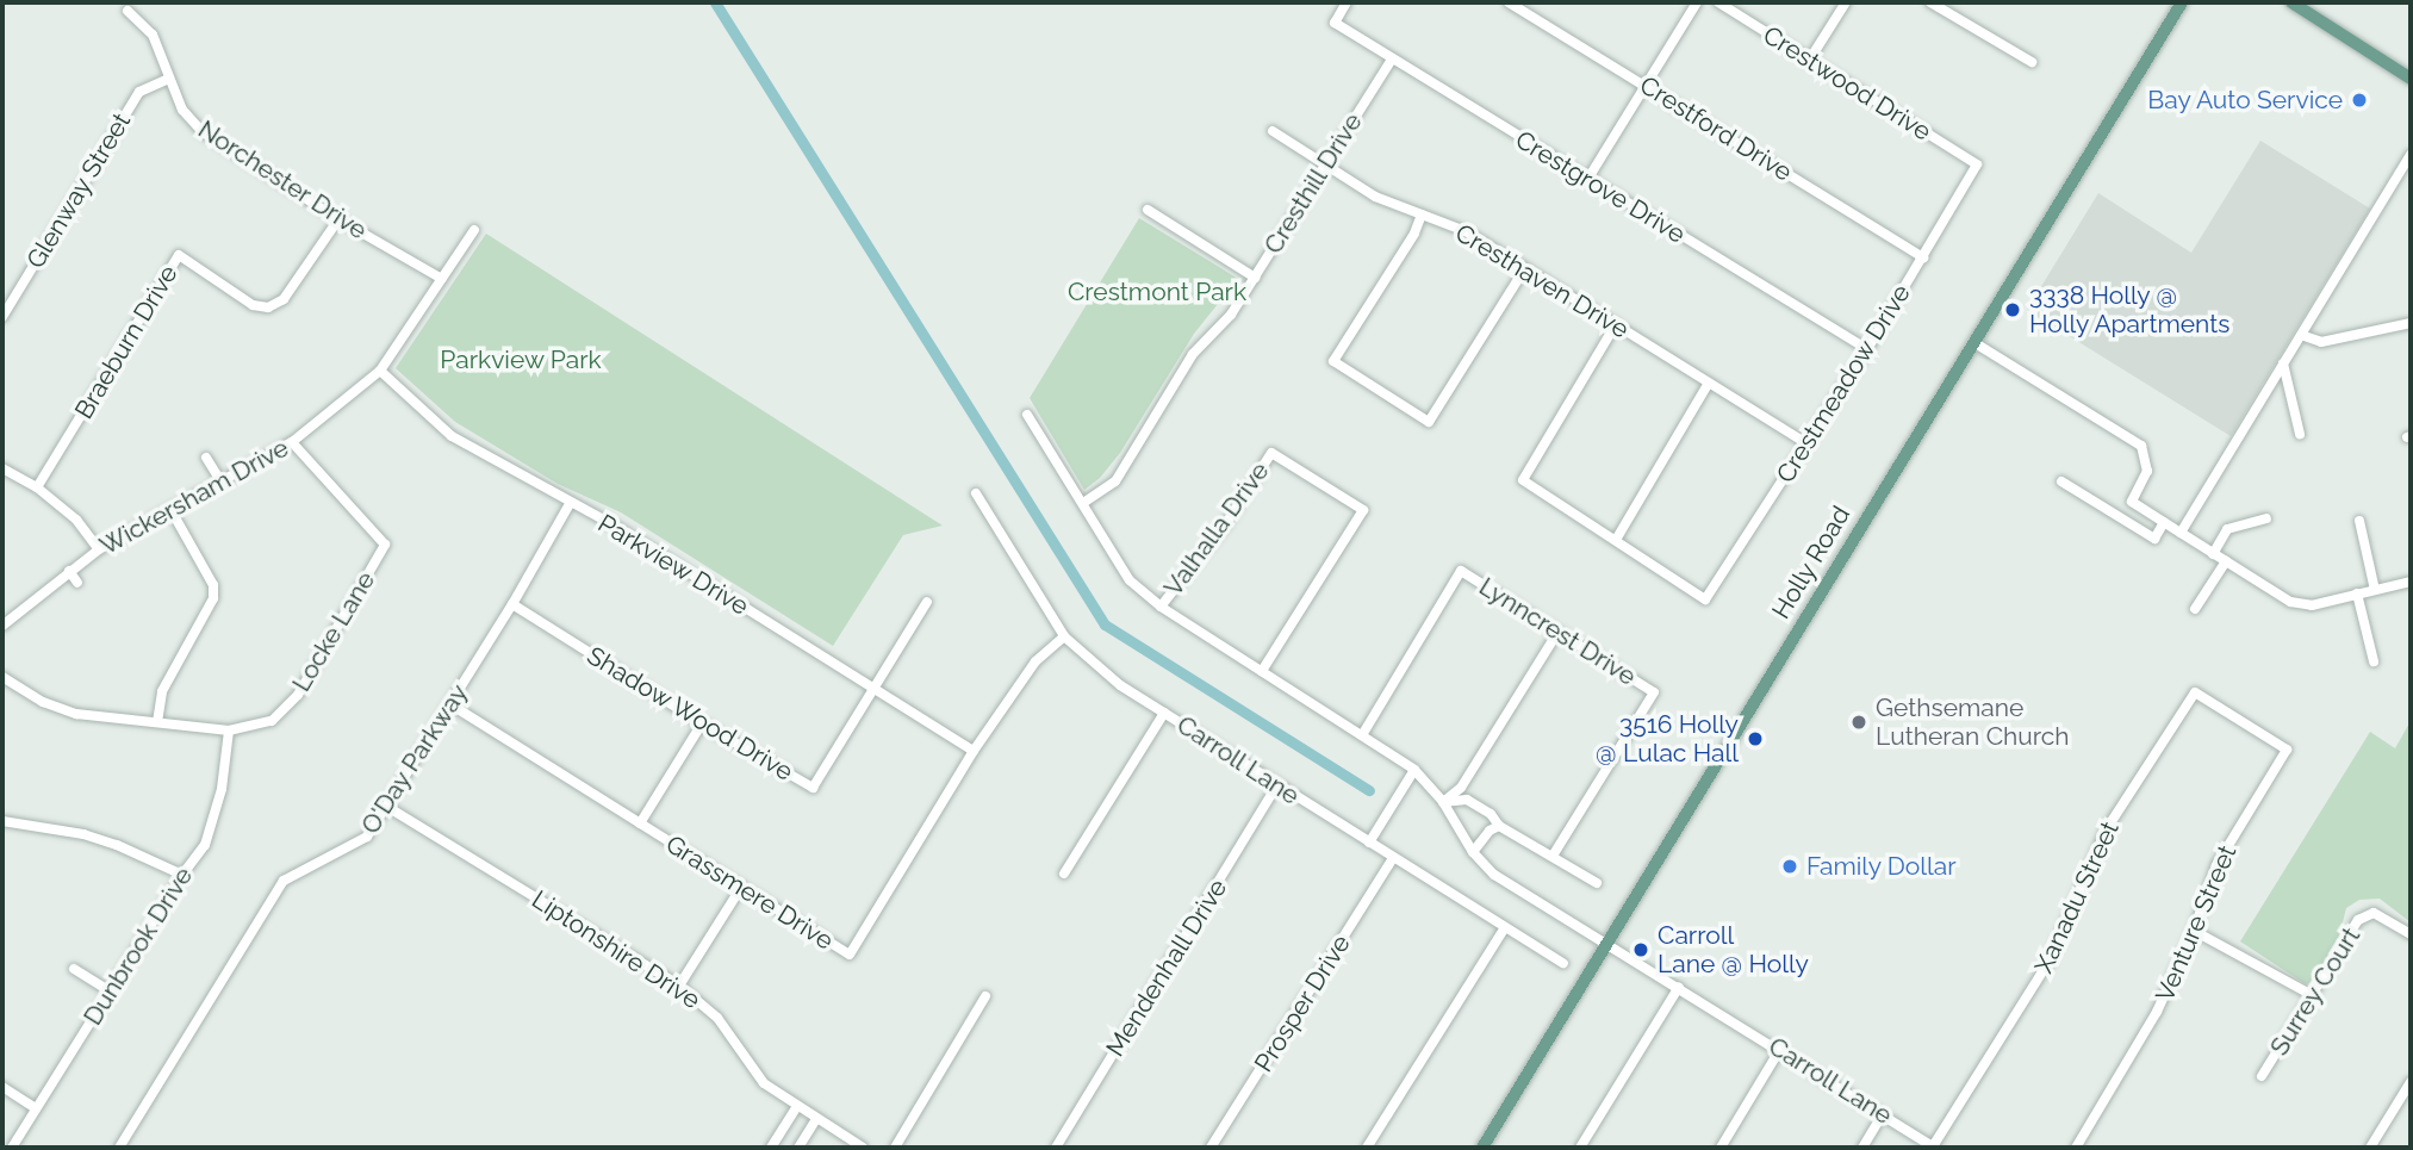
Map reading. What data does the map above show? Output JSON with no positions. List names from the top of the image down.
{
  "streets": {
    "main road": ["Holly Road"],
    "street": [
      "Crestwood Drive",
      "Crestford Drive",
      "Norchester Drive",
      "Cresthill Drive",
      "Crestgrove Drive",
      "Glenway Street",
      "Cresthaven Drive",
      "Braeburn Drive",
      "Crestmeadow Drive",
      "Wickersham Drive",
      "Valhalla Drive",
      "Parkview Drive",
      "Locke Lane",
      "Lynncrest Drive",
      "Shadow Wood Drive",
      "O'Day Parkway",
      "Carroll Lane",
      "Grassmere Drive",
      "Xanadu Street",
      "Venture Street",
      "Dunbrook Drive",
      "Liptonshire Drive",
      "Mendenhall Drive",
      "Surrey Court",
      "Prosper Drive"
    ]
  },
  "crossings": [
    ["Crestwood Drive", "Crestmeadow Drive"],
    ["Crestford Drive", "Crestmeadow Drive"],
    ["Norchester Drive", "Glenway Street"],
    ["Norchester Drive", "Braeburn Drive"],
    ["Norchester Drive", "Wickersham Drive"],
    ["Cresthill Drive", "Crestgrove Drive"],
    ["Cresthill Drive", "Cresthaven Drive"],
    ["Cresthill Drive", "Carroll Lane"],
    ["Crestgrove Drive", "Crestmeadow Drive"],
    ["Cresthaven Drive", "Crestmeadow Drive"],
    ["Wickersham Drive", "Parkview Drive"],
    ["Wickersham Drive", "Locke Lane"],
    ["Valhalla Drive", "Carroll Lane"],
    ["Holly Road", "Carroll Lane"],
    ["Parkview Drive", "Shadow Wood Drive"],
    ["Parkview Drive", "O'Day Parkway"],
    ["Parkview Drive", "Grassmere Drive"],
    ["Locke Lane", "Dunbrook Drive"],
    ["Lynncrest Drive", "Carroll Lane"],
    ["Shadow Wood Drive", "O'Day Parkway"],
    ["O'Day Parkway", "Grassmere Drive"],
    ["O'Day Parkway", "Liptonshire Drive"],
    ["Carroll Lane", "Grassmere Drive"],
    ["Carroll Lane", "Xanadu Street"],
    ["Carroll Lane", "Mendenhall Drive"],
    ["Carroll Lane", "Prosper Drive"],
    ["Xanadu Street", "Venture Street"]
  ],
  "parks": ["Crestmont Park", "Parkview Park"],
  "places": [
    "Bay Auto Service",
    "3338 Holly @ Holly Apartments",
    "Gethsemane Lutheran Church",
    "3516 Holly @ Lulac Hall",
    "Family Dollar",
    "Carroll Lane @ Holly"
  ]
}
